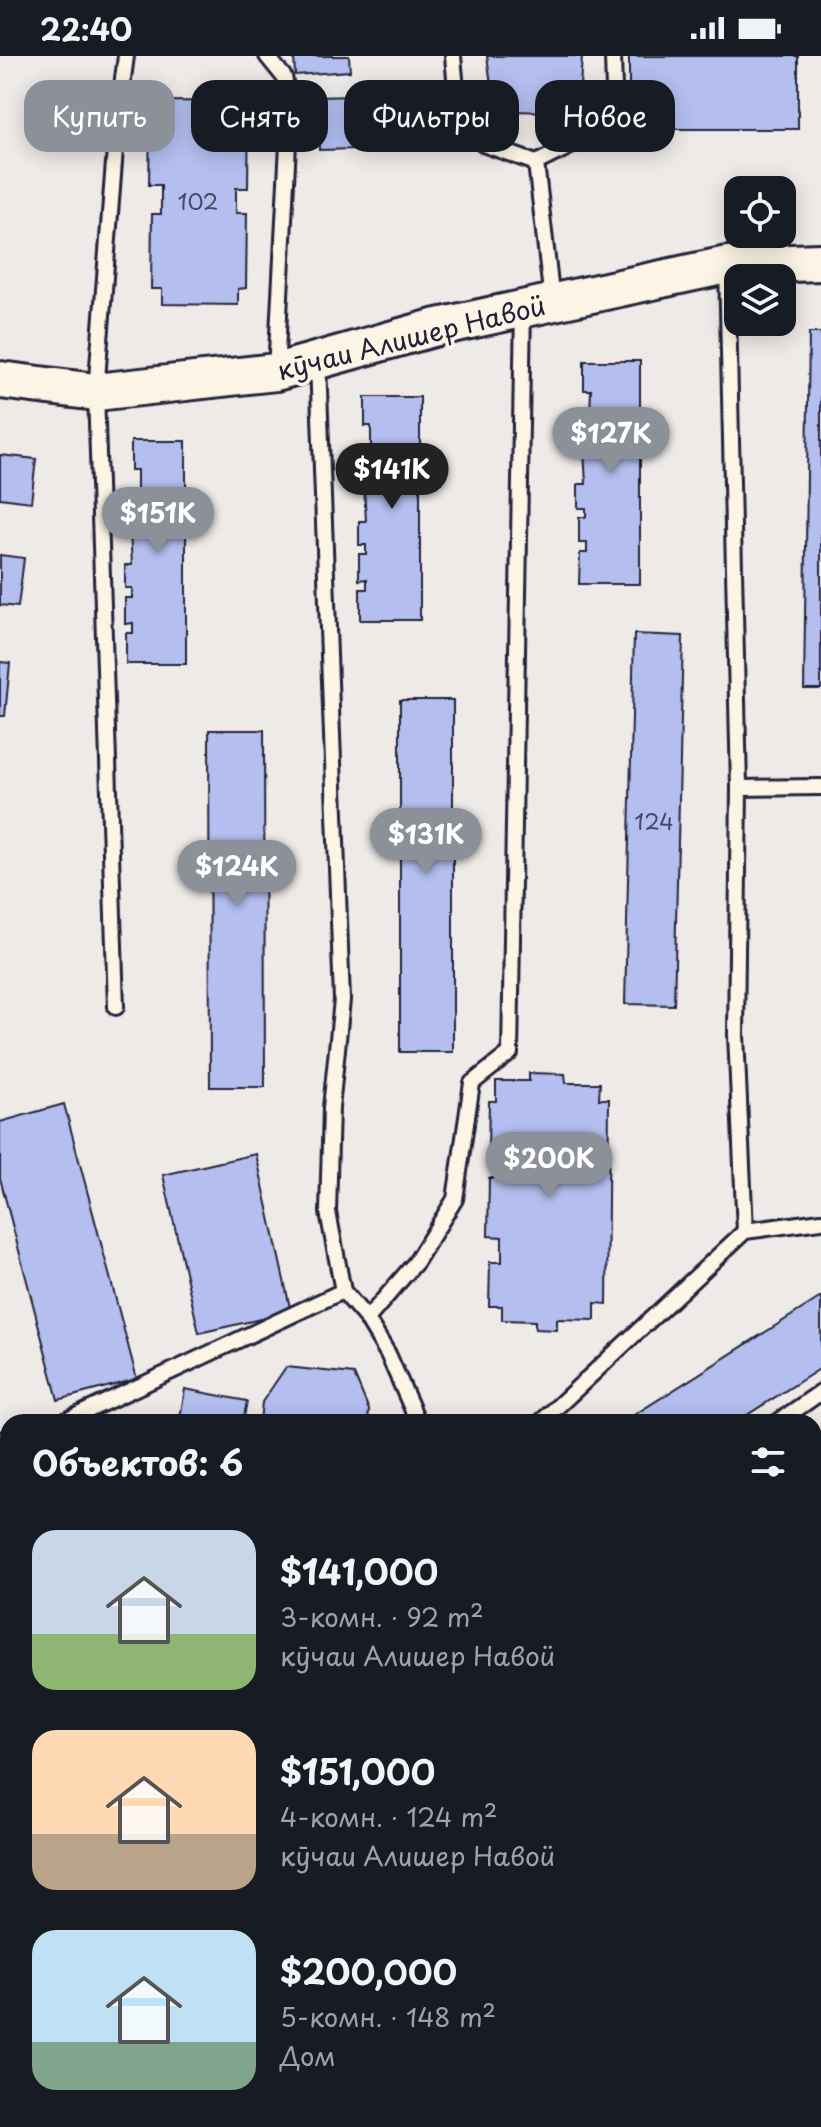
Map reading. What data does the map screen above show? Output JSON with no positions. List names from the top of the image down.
{
  "streets": {
    "street": ["кӯчаи Алишер Навоӣ"]
  },
  "house_numbers": ["102", "124"],
  "page": {
    "status": "22:40",
    "chip": [
      "Купить",
      "Снять",
      "Фильтры",
      "Новое"
    ],
    "price": [
      "$127K",
      "$141K",
      "$151K",
      "$131K",
      "$124K",
      "$200K"
    ],
    "heading": "Объектов: 6",
    "list": [
      {
        "name": "$141,000",
        "note": "3-комн. · 92 m² · кӯчаи Алишер Навоӣ"
      },
      {
        "name": "$151,000",
        "note": "4-комн. · 124 m² · кӯчаи Алишер Навоӣ"
      },
      {
        "name": "$200,000",
        "note": "5-комн. · 148 m² · Дом"
      }
    ]
  }
}
